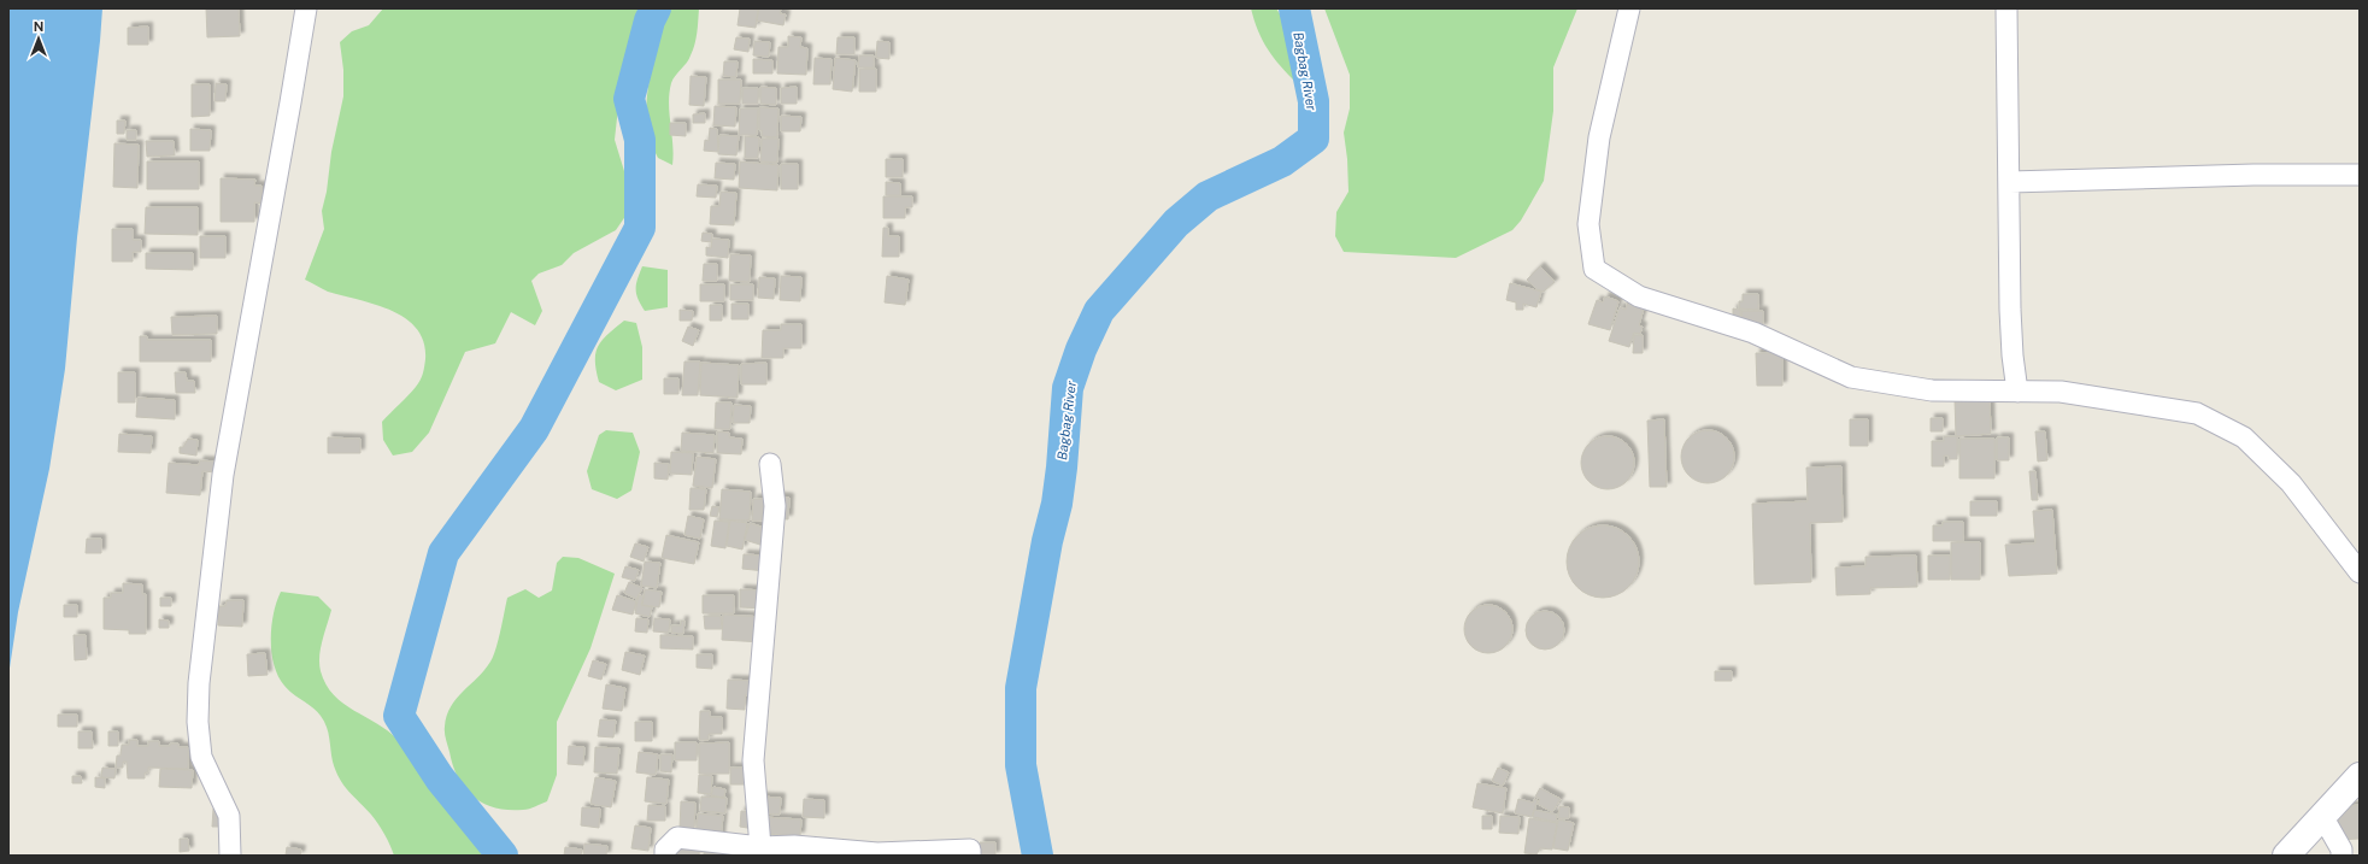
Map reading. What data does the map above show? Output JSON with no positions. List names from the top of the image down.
{
  "water": ["Bagbag River"],
  "north": "top"
}
